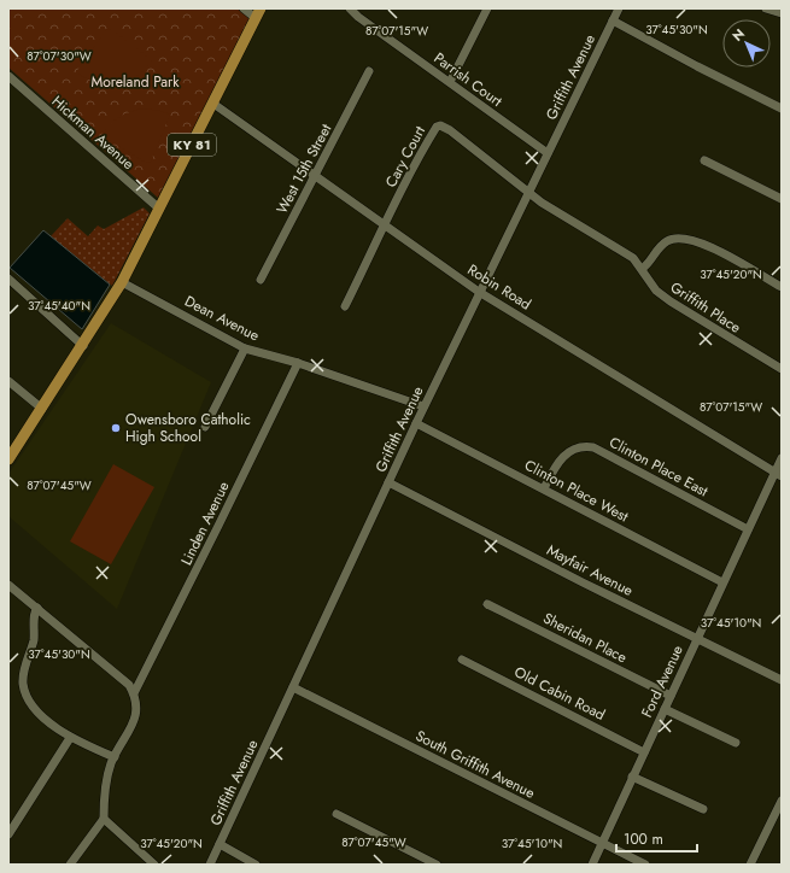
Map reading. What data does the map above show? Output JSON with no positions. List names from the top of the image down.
{
  "streets": {
    "main road": ["KY 81"],
    "street": [
      "Griffith Avenue",
      "Parrish Court",
      "Hickman Avenue",
      "Cary Court",
      "West 15th Street",
      "Robin Road",
      "Griffith Place",
      "Dean Avenue",
      "Clinton Place East",
      "Clinton Place West",
      "Linden Avenue",
      "Mayfair Avenue",
      "Sheridan Place",
      "Ford Avenue",
      "Old Cabin Road",
      "South Griffith Avenue"
    ]
  },
  "crossings": [
    ["Griffith Avenue", "Parrish Court"],
    ["Griffith Avenue", "Cary Court"],
    ["Griffith Avenue", "Robin Road"],
    ["Griffith Avenue", "Griffith Place"],
    ["Griffith Avenue", "Dean Avenue"],
    ["Griffith Avenue", "Clinton Place West"],
    ["Griffith Avenue", "Mayfair Avenue"],
    ["Griffith Avenue", "South Griffith Avenue"],
    ["Hickman Avenue", "KY 81"],
    ["KY 81", "Robin Road"],
    ["KY 81", "Dean Avenue"],
    ["Cary Court", "Robin Road"],
    ["Cary Court", "Griffith Place"],
    ["West 15th Street", "Robin Road"],
    ["Robin Road", "Ford Avenue"],
    ["Dean Avenue", "Linden Avenue"],
    ["Clinton Place East", "Clinton Place West"],
    ["Clinton Place East", "Ford Avenue"],
    ["Clinton Place West", "Ford Avenue"],
    ["Mayfair Avenue", "Ford Avenue"],
    ["Sheridan Place", "Ford Avenue"],
    ["Ford Avenue", "Old Cabin Road"],
    ["Ford Avenue", "South Griffith Avenue"]
  ],
  "parks": ["Moreland Park"],
  "places": ["Owensboro Catholic High School"],
  "scale_bar": "100 m",
  "north": "top left",
  "coordinates": [
    "37°45'30\"N",
    "87°07'15\"W",
    "87°07'30\"W",
    "37°45'20\"N",
    "37°45'40\"N",
    "87°07'45\"W",
    "37°45'10\"N"
  ]
}
